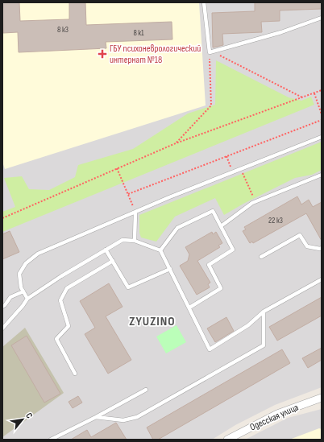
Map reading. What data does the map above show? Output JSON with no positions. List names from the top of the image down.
{
  "streets": {
    "street": ["Одесская улица"]
  },
  "districts": ["ZYUZINO"],
  "places": {
    "health": ["ГБУ психоневрологический интернат №18"]
  },
  "house_numbers": ["8 к3", "8 к1", "22 к3"],
  "north": "top right"
}
